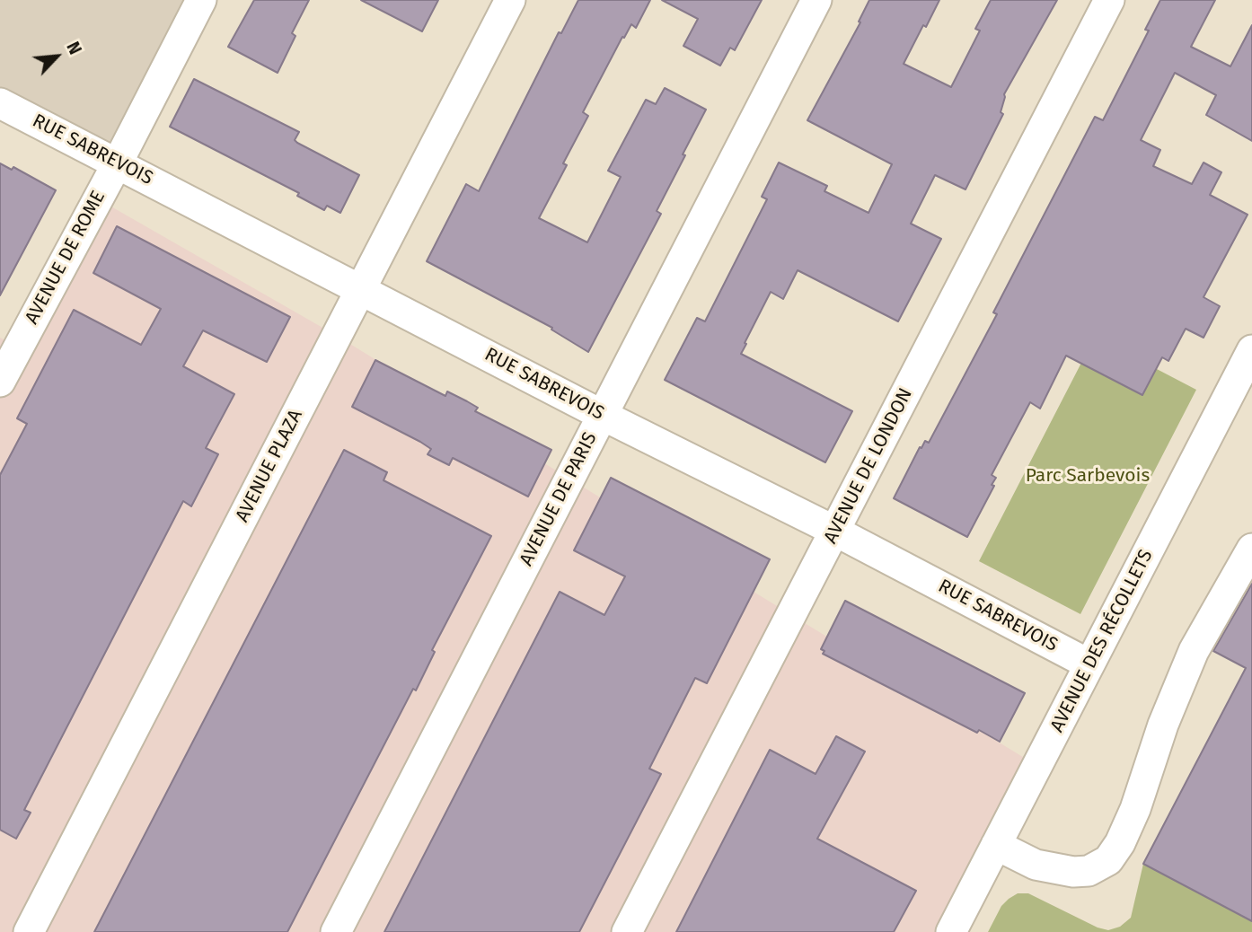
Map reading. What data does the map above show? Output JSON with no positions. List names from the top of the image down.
{
  "streets": {
    "street": [
      "RUE SABREVOIS",
      "AVENUE DE ROME",
      "AVENUE PLAZA",
      "AVENUE DE LONDON",
      "AVENUE DE PARIS",
      "AVENUE DES RÉCOLLETS"
    ]
  },
  "crossings": [
    ["RUE SABREVOIS", "AVENUE DE ROME"],
    ["RUE SABREVOIS", "AVENUE PLAZA"],
    ["RUE SABREVOIS", "AVENUE DE LONDON"],
    ["RUE SABREVOIS", "AVENUE DE PARIS"],
    ["RUE SABREVOIS", "AVENUE DES RÉCOLLETS"]
  ],
  "parks": ["Parc Sarbevois"],
  "north": "top right"
}
